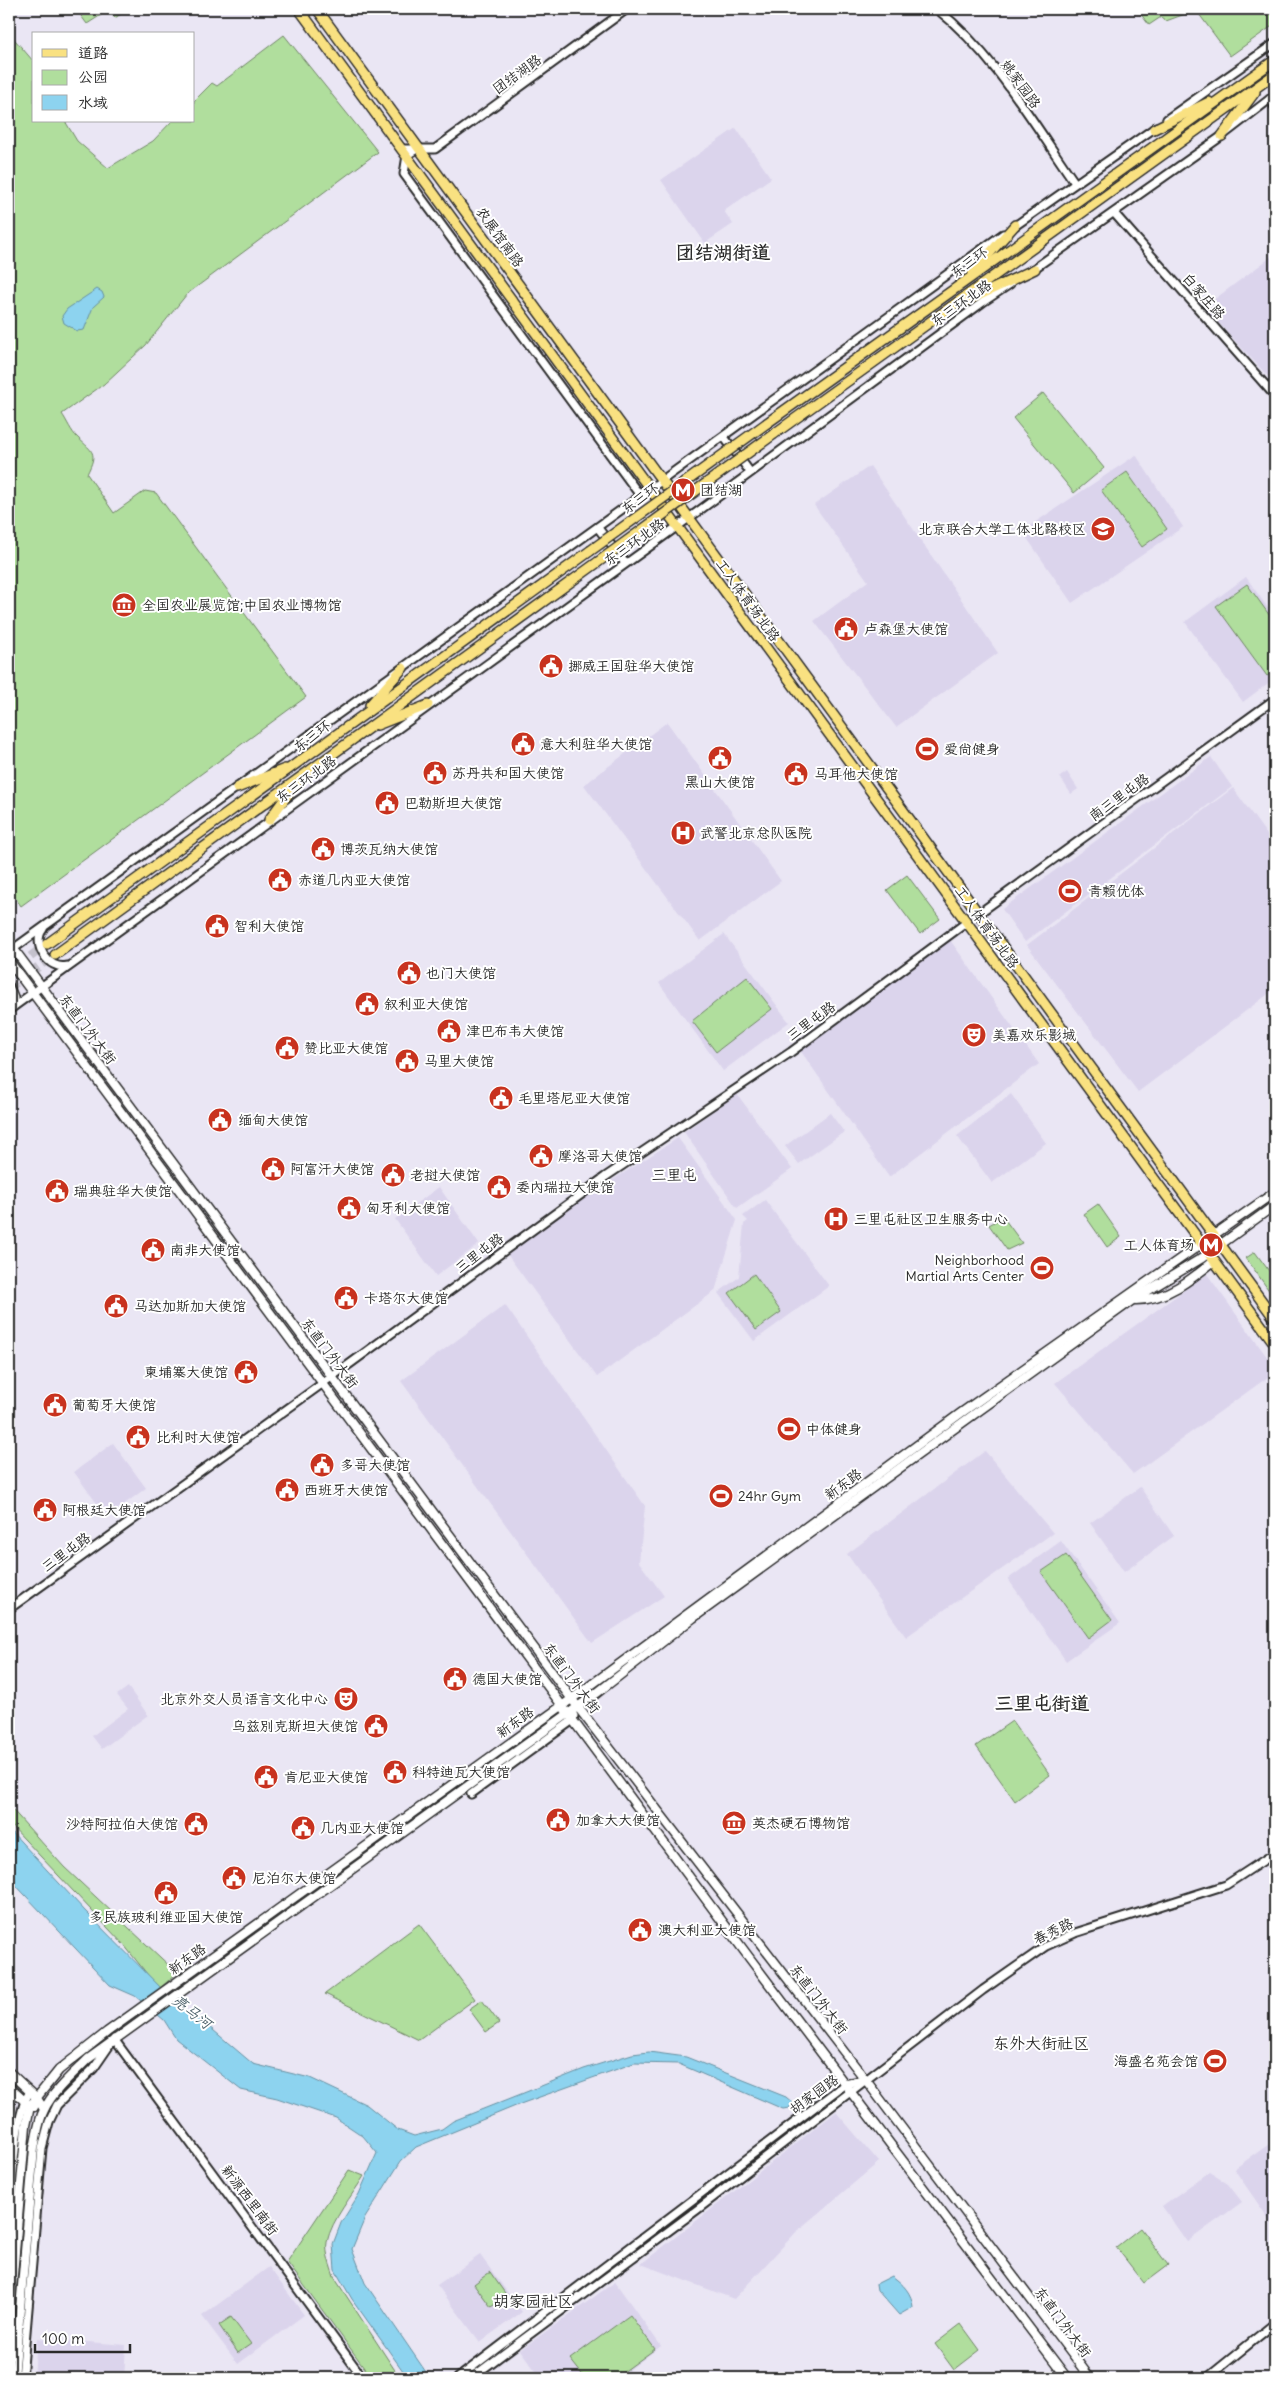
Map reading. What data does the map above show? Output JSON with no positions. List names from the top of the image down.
{
  "streets": {
    "main road": [
      "农展馆南路",
      "东三环",
      "工人体育场北路",
      "东直门外大街",
      "新东路"
    ],
    "street": [
      "团结湖路",
      "姚家园路",
      "白家庄路",
      "东三环北路",
      "南三里屯路",
      "三里屯路",
      "春秀路",
      "胡家园路",
      "新源西里南街"
    ]
  },
  "crossings": [
    ["团结湖路", "农展馆南路"],
    ["农展馆南路", "东三环北路"],
    ["农展馆南路", "工人体育场北路"],
    ["白家庄路", "东三环北路"],
    ["东三环北路", "工人体育场北路"],
    ["东三环北路", "东直门外大街"],
    ["工人体育场北路", "南三里屯路"],
    ["工人体育场北路", "三里屯路"],
    ["工人体育场北路", "新东路"],
    ["三里屯路", "东直门外大街"],
    ["东直门外大街", "新东路"],
    ["东直门外大街", "春秀路"],
    ["东直门外大街", "胡家园路"],
    ["新东路", "新源西里南街"],
    ["春秀路", "胡家园路"]
  ],
  "districts": [
    "团结湖街道",
    "三里屯",
    "三里屯街道",
    "东外大街社区",
    "胡家园社区"
  ],
  "water": ["亮马河"],
  "places": {
    "metro station": ["团结湖", "工人体育场"],
    "school or university": ["北京联合大学工体北路校区"],
    "museum": ["全国农业展览馆;中国农业博物馆", "英杰硬石博物馆"],
    "public building": [
      "卢森堡大使馆",
      "挪威王国驻华大使馆",
      "意大利驻华大使馆",
      "黑山大使馆",
      "苏丹共和国大使馆",
      "马耳他大使馆",
      "巴勒斯坦大使馆",
      "博茨瓦纳大使馆",
      "赤道几内亚大使馆",
      "智利大使馆",
      "也门大使馆",
      "叙利亚大使馆",
      "津巴布韦大使馆",
      "赞比亚大使馆",
      "马里大使馆",
      "毛里塔尼亚大使馆",
      "缅甸大使馆",
      "摩洛哥大使馆",
      "阿富汗大使馆",
      "老挝大使馆",
      "委内瑞拉大使馆",
      "瑞典驻华大使馆",
      "匈牙利大使馆",
      "南非大使馆",
      "卡塔尔大使馆",
      "马达加斯加大使馆",
      "柬埔寨大使馆",
      "葡萄牙大使馆",
      "比利时大使馆",
      "多哥大使馆",
      "西班牙大使馆",
      "阿根廷大使馆",
      "德国大使馆",
      "乌兹别克斯坦大使馆",
      "科特迪瓦大使馆",
      "肯尼亚大使馆",
      "加拿大大使馆",
      "沙特阿拉伯大使馆",
      "几内亚大使馆",
      "尼泊尔大使馆",
      "多民族玻利维亚国大使馆",
      "澳大利亚大使馆"
    ],
    "sports": [
      "爱尚健身",
      "青赖优体",
      "Neighborhood Martial Arts Center",
      "中体健身",
      "24hr Gym",
      "海盛名苑会馆"
    ],
    "hospital": ["武警北京总队医院", "三里屯社区卫生服务中心"],
    "theatre": ["美嘉欢乐影城", "北京外交人员语言文化中心"]
  },
  "legend": ["道路", "公园", "水域"],
  "scale_bar": "100 m"
}
